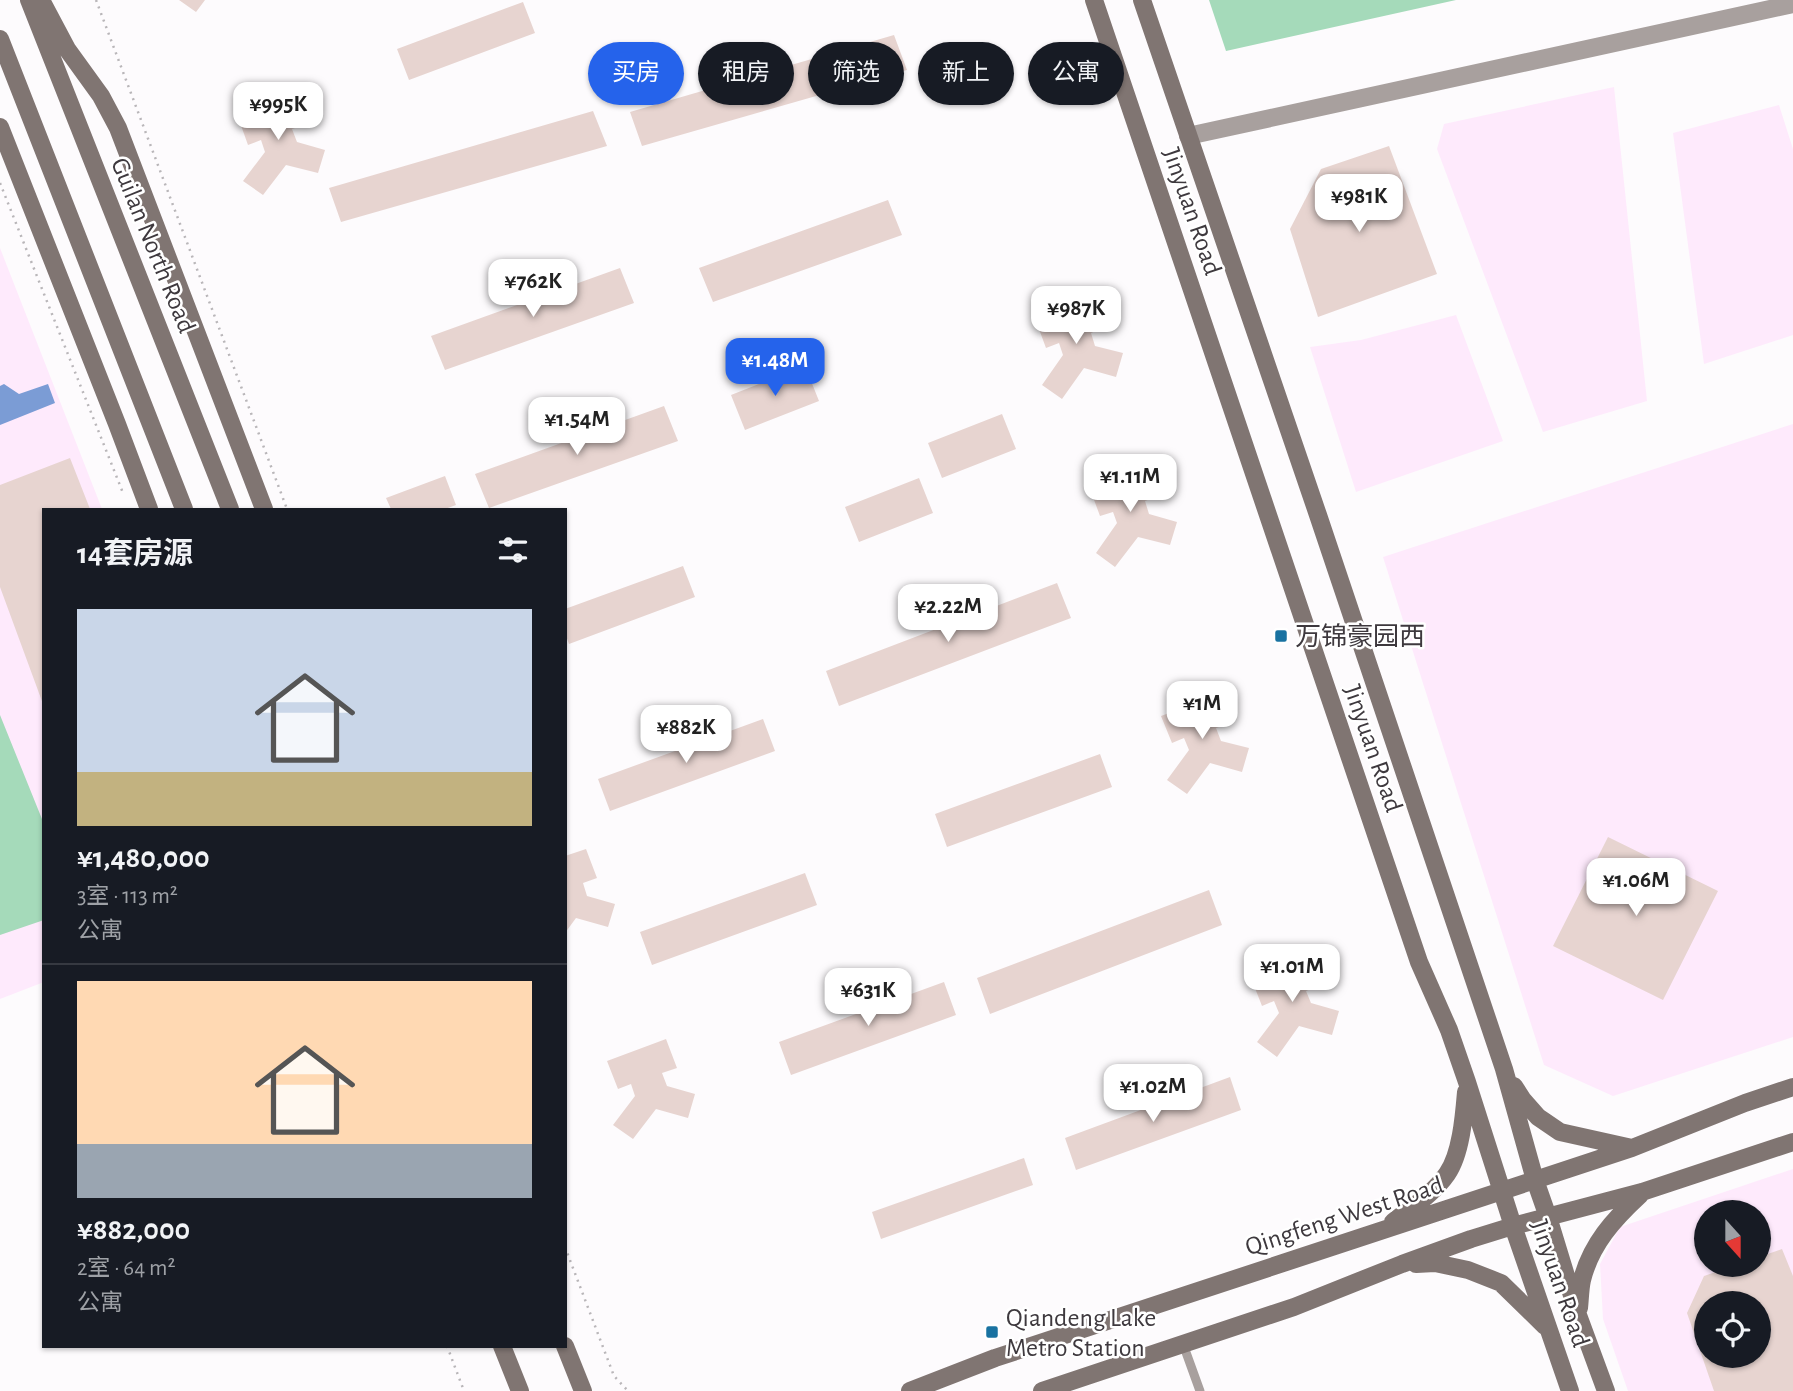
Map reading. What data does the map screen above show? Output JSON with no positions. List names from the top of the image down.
{
  "streets": {
    "main road": ["Jinyuan Road", "Guilan North Road", "Qingfeng West Road"]
  },
  "crossings": [
    ["Jinyuan Road", "Qingfeng West Road"]
  ],
  "places": {
    "transit": ["万锦豪园西", "Qiandeng Lake Metro Station"]
  },
  "north": "bottom",
  "page": {
    "chip": [
      "买房",
      "租房",
      "筛选",
      "新上",
      "公寓"
    ],
    "price": [
      "¥995K",
      "¥981K",
      "¥762K",
      "¥987K",
      "¥1.48M",
      "¥1.54M",
      "¥1.11M",
      "¥2.22M",
      "¥1M",
      "¥882K",
      "¥1.06M",
      "¥1.01M",
      "¥631K",
      "¥1.02M"
    ],
    "heading": "14套房源",
    "list": [
      {
        "name": "¥1,480,000",
        "note": "3室 · 113 m² · 公寓"
      },
      {
        "name": "¥882,000",
        "note": "2室 · 64 m² · 公寓"
      }
    ]
  }
}
